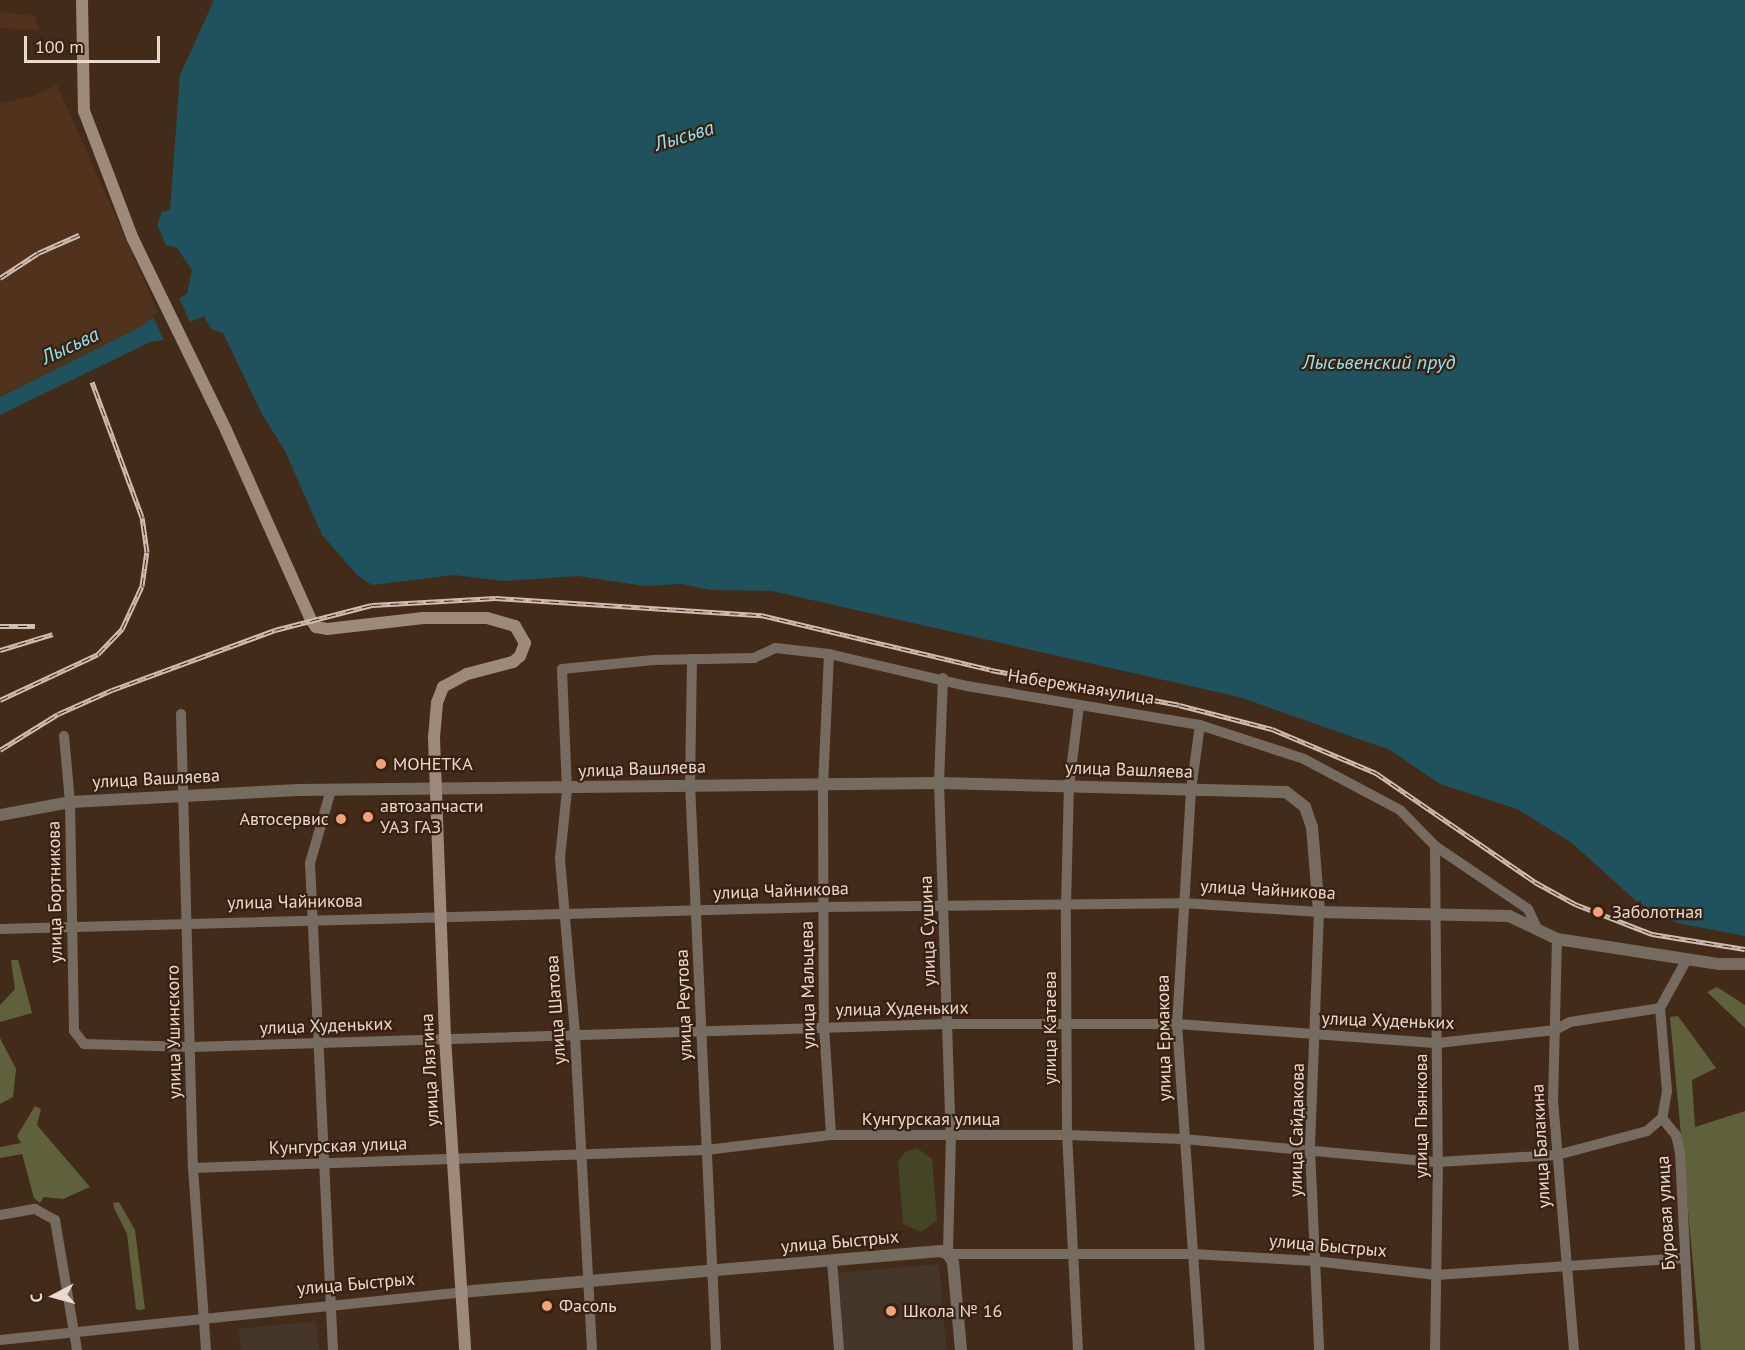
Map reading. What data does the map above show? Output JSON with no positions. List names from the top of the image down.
{
  "streets": {
    "main road": ["улица Лязгина"],
    "street": [
      "Набережная улица",
      "улица Вашляева",
      "улица Чайникова",
      "улица Бортникова",
      "улица Сушина",
      "улица Мальцева",
      "улица Реутова",
      "улица Худеньких",
      "улица Шатова",
      "улица Катаева",
      "улица Ушинского",
      "улица Ермакова",
      "улица Пьянкова",
      "Кунгурская улица",
      "улица Сайдакова",
      "улица Балакина",
      "Буровая улица",
      "улица Быстрых"
    ]
  },
  "crossings": [
    ["Набережная улица", "улица Чайникова"],
    ["Набережная улица", "улица Сушина"],
    ["Набережная улица", "улица Мальцева"],
    ["Набережная улица", "улица Реутова"],
    ["Набережная улица", "улица Шатова"],
    ["Набережная улица", "улица Катаева"],
    ["Набережная улица", "улица Ермакова"],
    ["Набережная улица", "улица Пьянкова"],
    ["улица Вашляева", "улица Чайникова"],
    ["улица Вашляева", "улица Бортникова"],
    ["улица Вашляева", "улица Сушина"],
    ["улица Вашляева", "улица Мальцева"],
    ["улица Вашляева", "улица Реутова"],
    ["улица Вашляева", "улица Шатова"],
    ["улица Вашляева", "улица Катаева"],
    ["улица Вашляева", "улица Ушинского"],
    ["улица Вашляева", "улица Ермакова"],
    ["улица Вашляева", "улица Лязгина"],
    ["улица Вашляева", "улица Сайдакова"],
    ["улица Чайникова", "улица Бортникова"],
    ["улица Чайникова", "улица Сушина"],
    ["улица Чайникова", "улица Мальцева"],
    ["улица Чайникова", "улица Реутова"],
    ["улица Чайникова", "улица Шатова"],
    ["улица Чайникова", "улица Катаева"],
    ["улица Чайникова", "улица Ушинского"],
    ["улица Чайникова", "улица Ермакова"],
    ["улица Чайникова", "улица Лязгина"],
    ["улица Чайникова", "улица Пьянкова"],
    ["улица Чайникова", "улица Сайдакова"],
    ["улица Чайникова", "улица Балакина"],
    ["улица Бортникова", "улица Худеньких"],
    ["улица Сушина", "улица Худеньких"],
    ["улица Сушина", "Кунгурская улица"],
    ["улица Сушина", "улица Быстрых"],
    ["улица Мальцева", "улица Худеньких"],
    ["улица Мальцева", "Кунгурская улица"],
    ["улица Реутова", "улица Худеньких"],
    ["улица Реутова", "Кунгурская улица"],
    ["улица Реутова", "улица Быстрых"],
    ["улица Худеньких", "улица Шатова"],
    ["улица Худеньких", "улица Катаева"],
    ["улица Худеньких", "улица Ушинского"],
    ["улица Худеньких", "улица Ермакова"],
    ["улица Худеньких", "улица Лязгина"],
    ["улица Худеньких", "улица Пьянкова"],
    ["улица Худеньких", "улица Сайдакова"],
    ["улица Худеньких", "улица Балакина"],
    ["улица Шатова", "Кунгурская улица"],
    ["улица Шатова", "улица Быстрых"],
    ["улица Катаева", "Кунгурская улица"],
    ["улица Катаева", "улица Быстрых"],
    ["улица Ушинского", "Кунгурская улица"],
    ["улица Ушинского", "улица Быстрых"],
    ["улица Ермакова", "Кунгурская улица"],
    ["улица Ермакова", "улица Быстрых"],
    ["улица Лязгина", "Кунгурская улица"],
    ["улица Лязгина", "улица Быстрых"],
    ["улица Пьянкова", "Кунгурская улица"],
    ["улица Пьянкова", "улица Быстрых"],
    ["Кунгурская улица", "улица Сайдакова"],
    ["Кунгурская улица", "улица Балакина"],
    ["Кунгурская улица", "Буровая улица"],
    ["улица Сайдакова", "улица Быстрых"],
    ["улица Балакина", "улица Быстрых"],
    ["Буровая улица", "улица Быстрых"]
  ],
  "water": ["Лысьва", "Лысьвенский пруд"],
  "places": [
    "МОНЕТКА",
    "автозапчасти УАЗ ГАЗ",
    "Автосервис",
    "Заболотная",
    "Фасоль",
    "Школа № 16"
  ],
  "scale_bar": "100 m",
  "north": "left"
}
